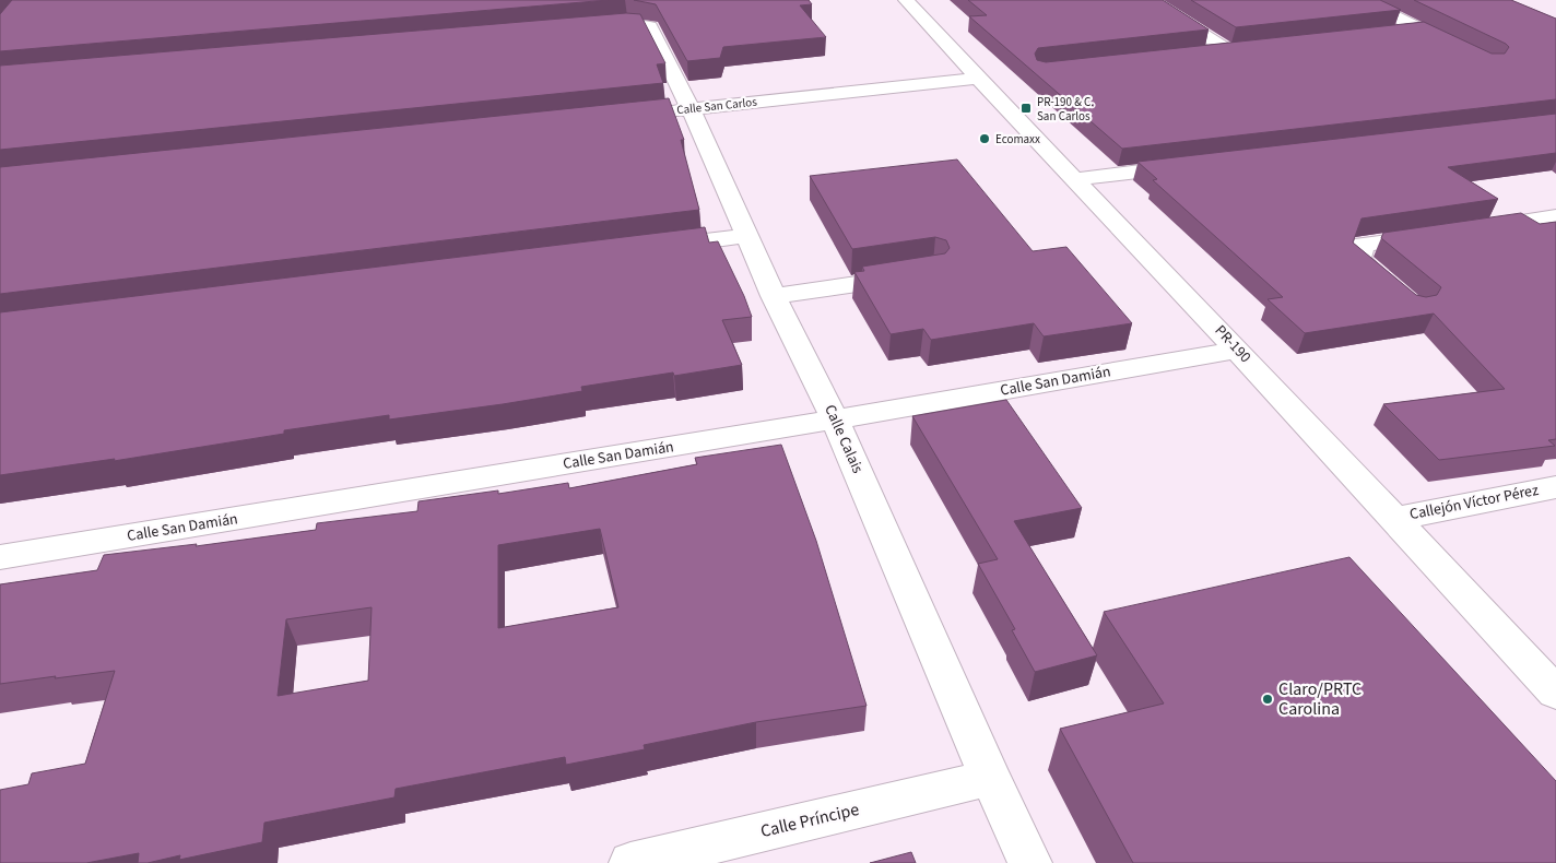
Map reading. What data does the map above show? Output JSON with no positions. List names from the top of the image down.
{
  "streets": {
    "street": [
      "Calle San Carlos",
      "PR-190",
      "Calle San Damián",
      "Calle Calais",
      "Callejón Víctor Pérez",
      "Calle Príncipe"
    ]
  },
  "crossings": [
    ["Calle San Carlos", "PR-190"],
    ["Calle San Carlos", "Calle Calais"],
    ["PR-190", "Calle San Damián"],
    ["PR-190", "Callejón Víctor Pérez"],
    ["Calle San Damián", "Calle Calais"],
    ["Calle Calais", "Calle Príncipe"]
  ],
  "places": {
    "transit": ["PR-190 & C. San Carlos"],
    "other": ["Ecomaxx", "Claro/PRTC Carolina"]
  }
}
